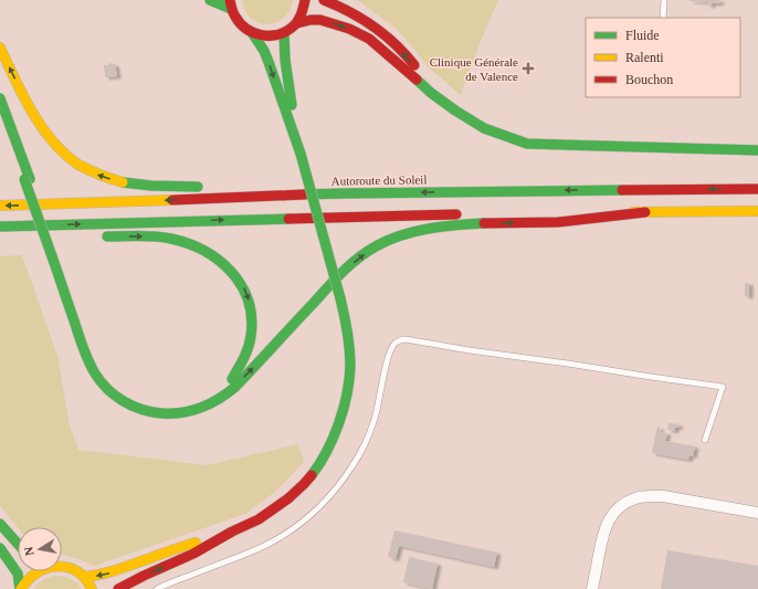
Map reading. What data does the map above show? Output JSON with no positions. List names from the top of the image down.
{
  "streets": {
    "main road": ["Autoroute du Soleil"]
  },
  "places": {
    "health": ["Clinique Générale de Valence"]
  },
  "legend": ["Fluide", "Ralenti", "Bouchon"],
  "north": "left"
}
